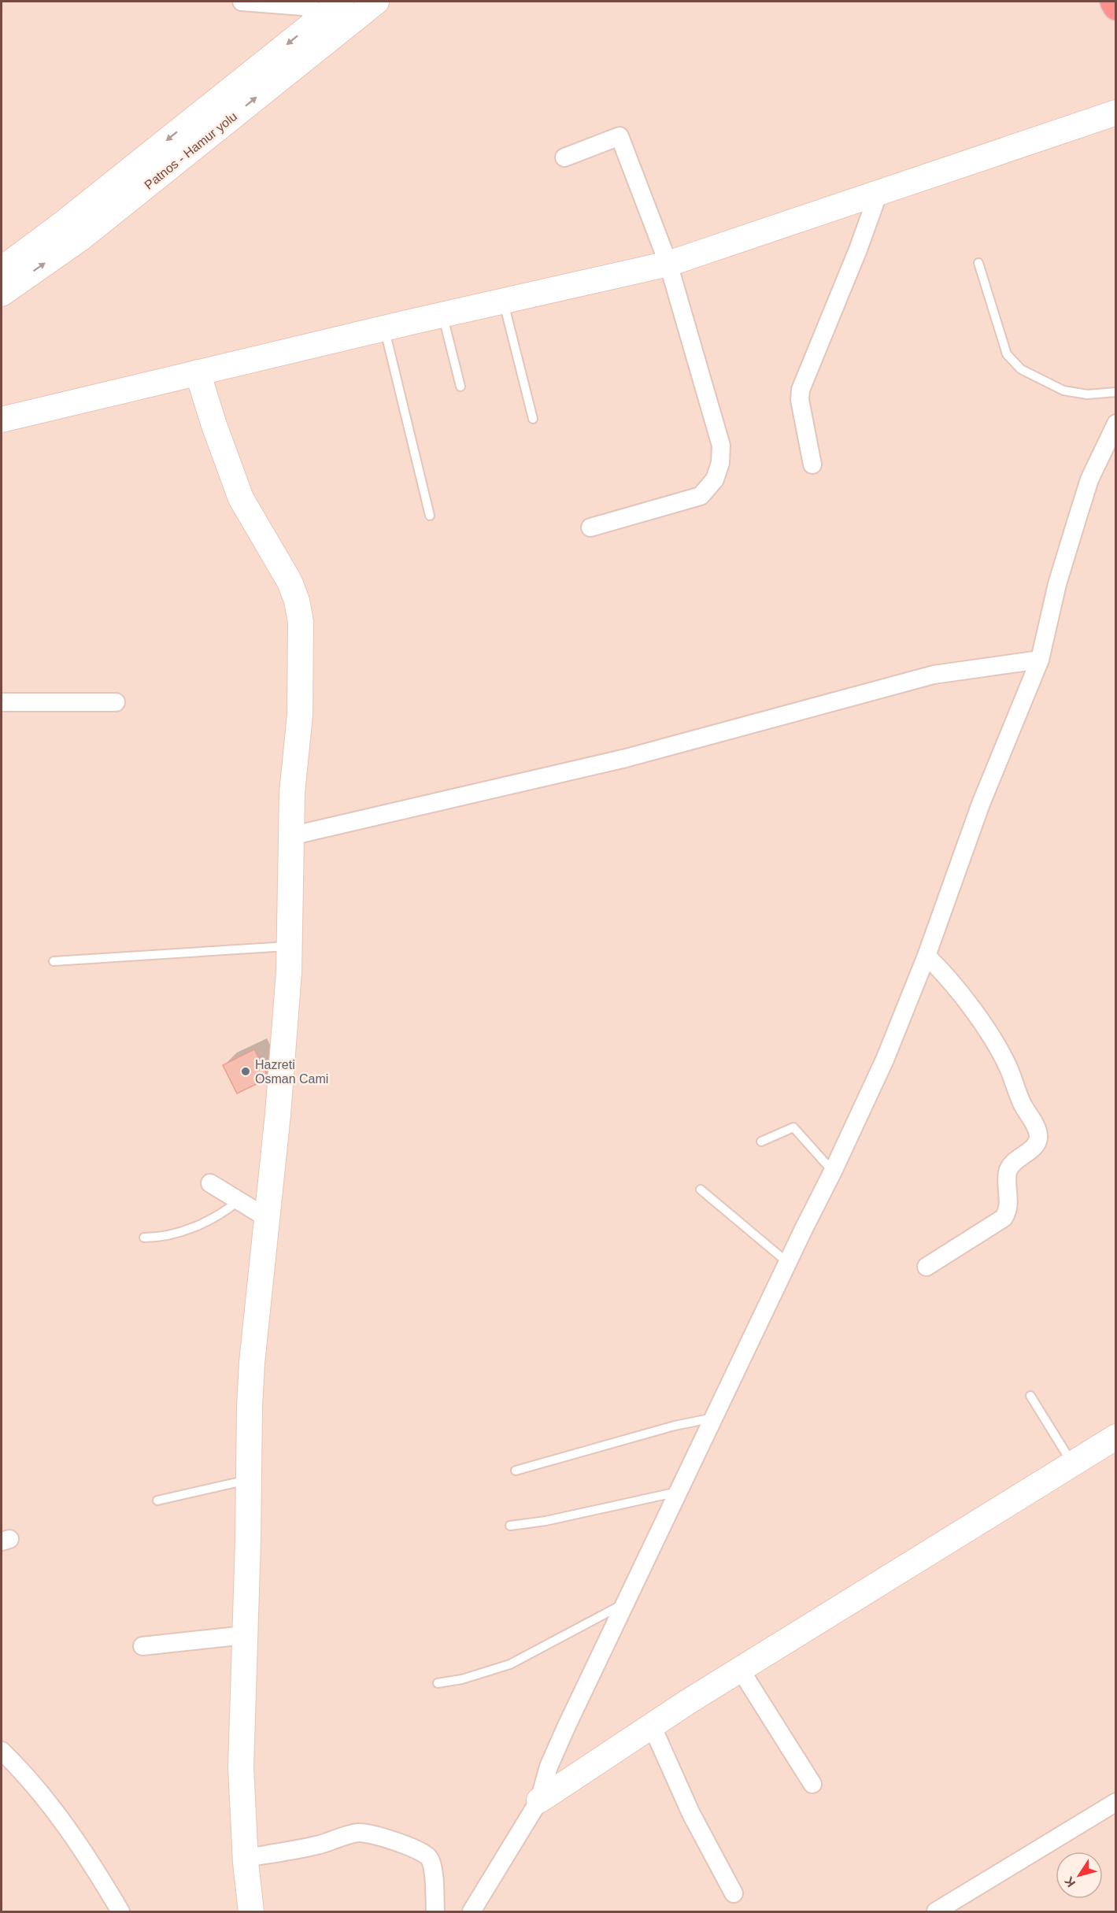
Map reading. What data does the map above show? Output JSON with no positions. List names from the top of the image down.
{
  "streets": {
    "street": ["Patnos - Hamur yolu"]
  },
  "places": ["Hazreti Osman Cami"],
  "north": "bottom left"
}
